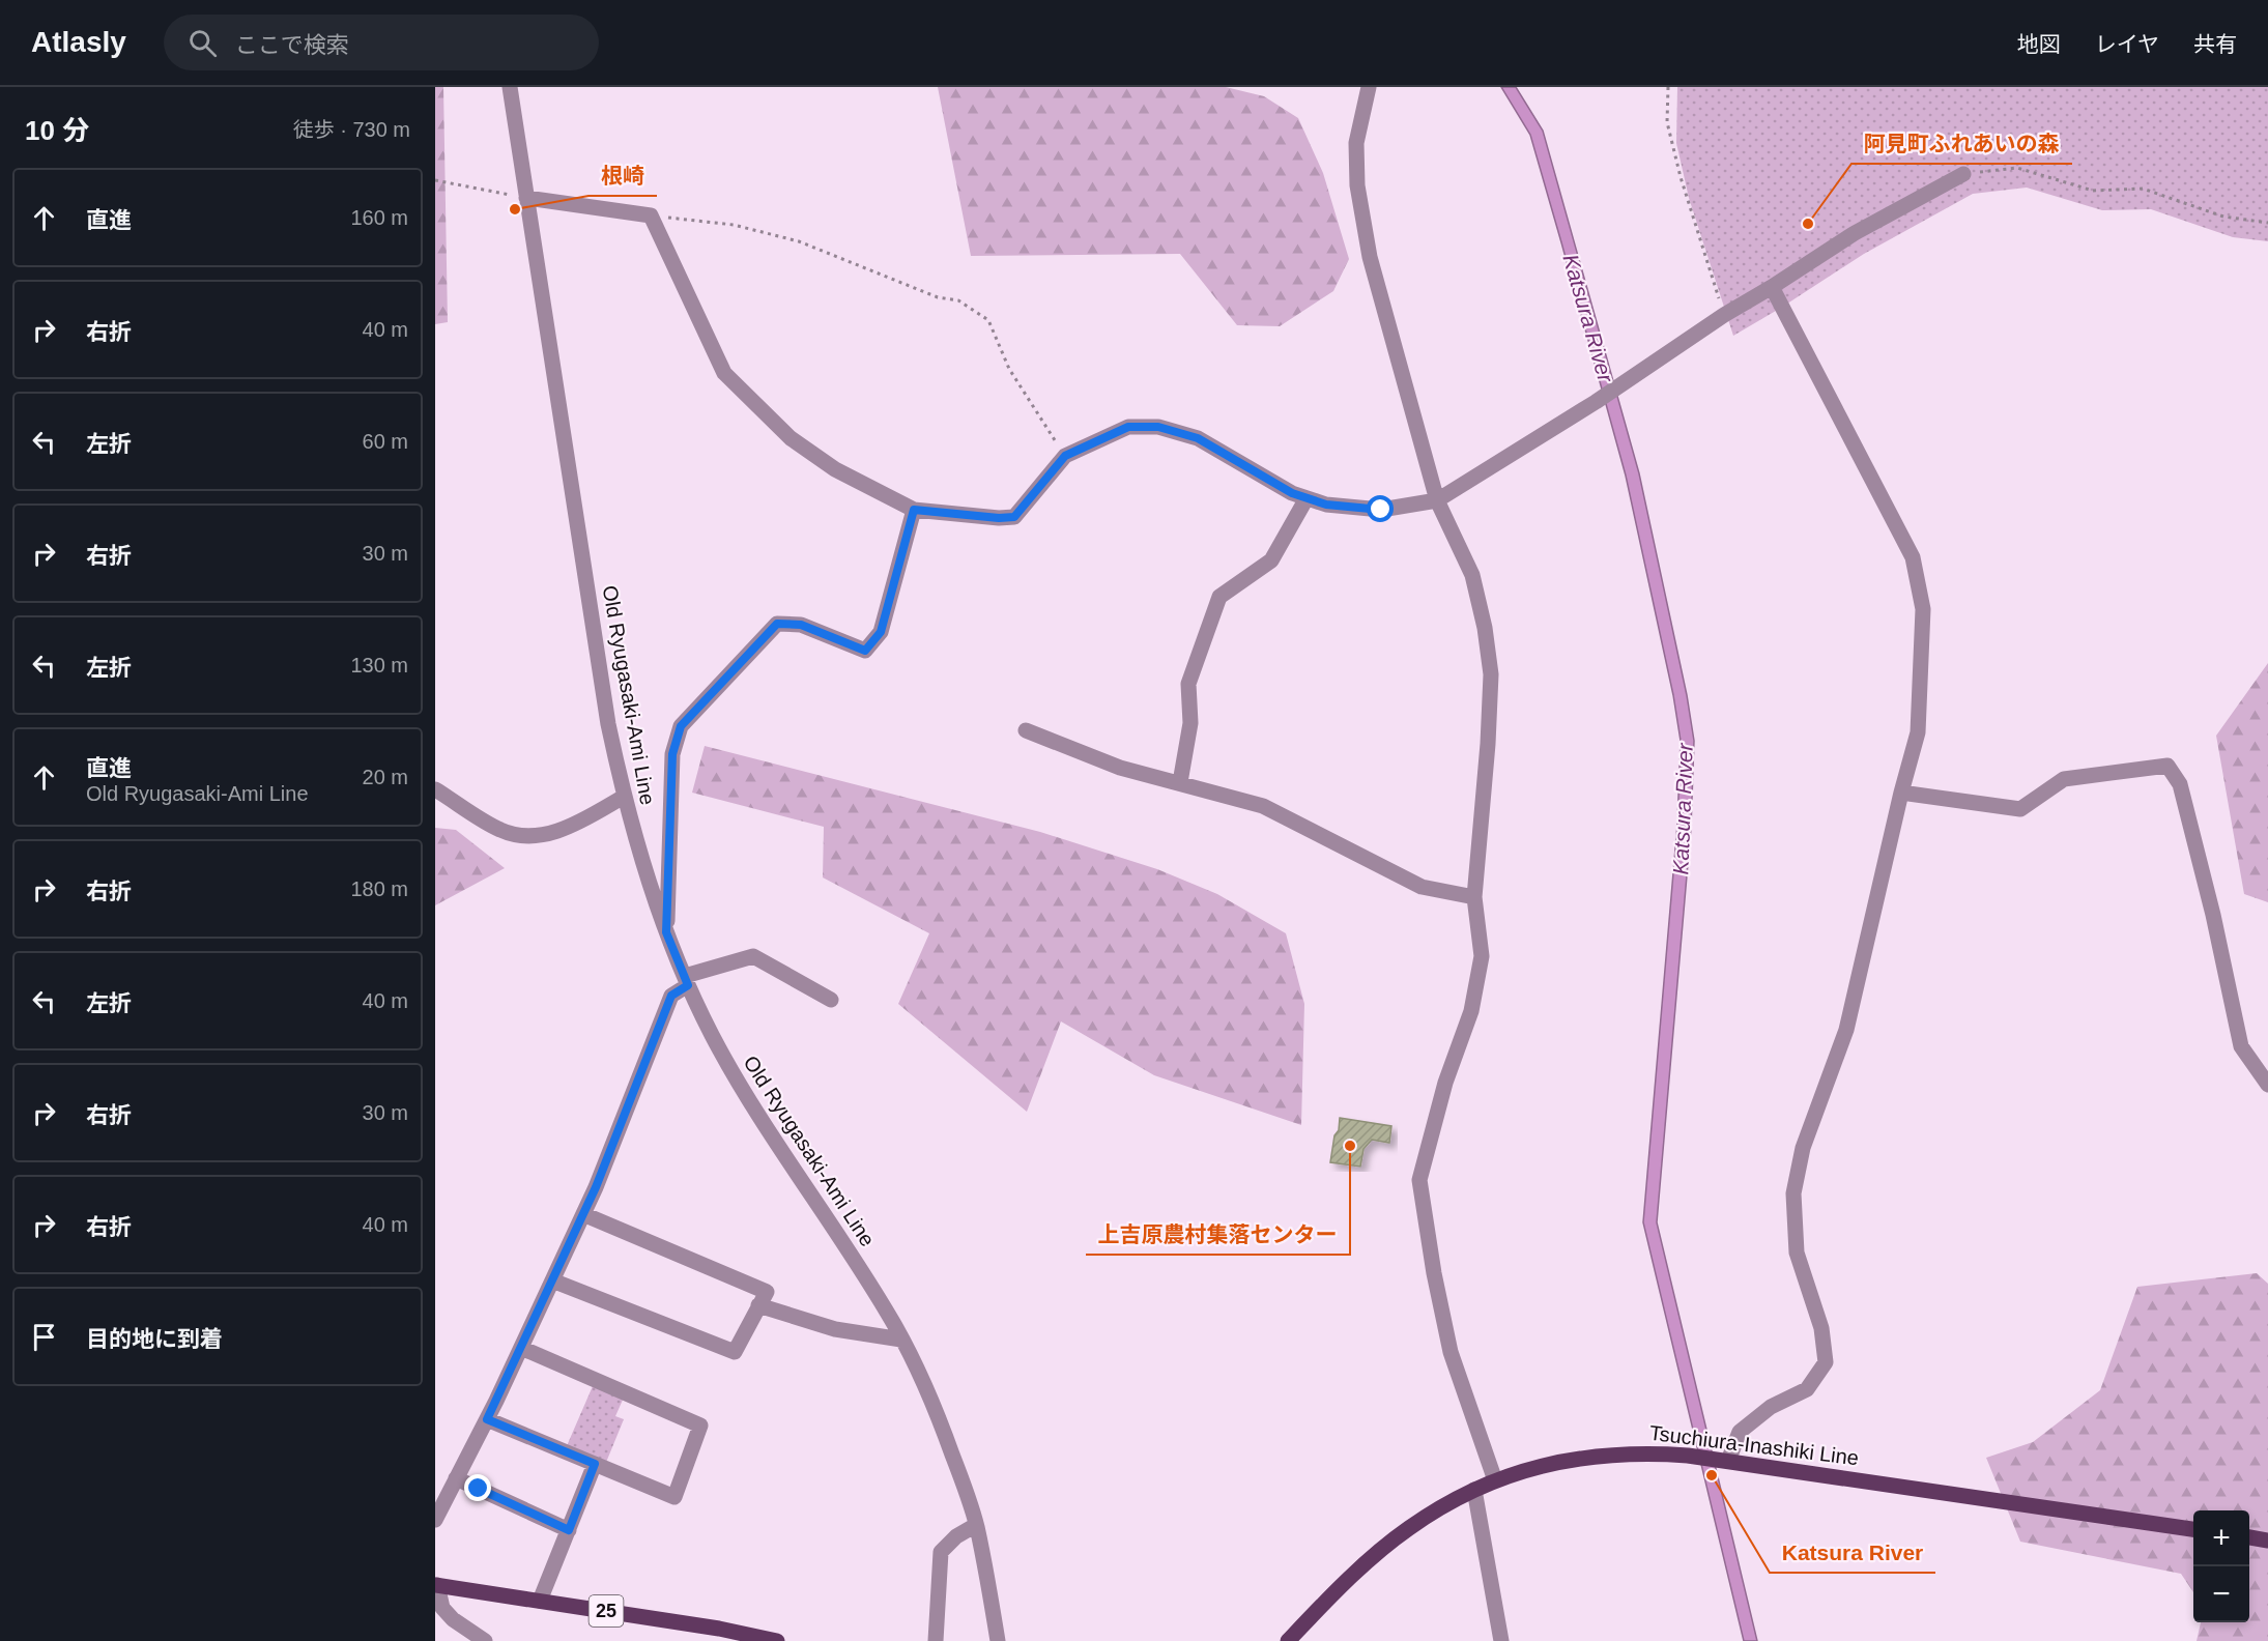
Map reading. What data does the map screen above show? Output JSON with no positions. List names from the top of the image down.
{
  "streets": {
    "main road": ["Tsuchiura-Inashiki Line", "25"],
    "street": ["Old Ryugasaki-Ami Line"]
  },
  "water": ["Katsura River"],
  "places": [
    "根崎",
    "阿見町ふれあいの森",
    "上吉原農村集落センター",
    "Katsura River"
  ],
  "page": {
    "header": "Atlasly",
    "search": "ここで検索",
    "nav": ["地図", "レイヤ", "共有"],
    "heading": ["10 分", "徒歩 · 730 m"],
    "list": [
      ["直進", "160 m"],
      ["右折", "40 m"],
      ["左折", "60 m"],
      ["右折", "30 m"],
      ["左折", "130 m"],
      ["直進", "Old Ryugasaki-Ami Line", "20 m"],
      ["右折", "180 m"],
      ["左折", "40 m"],
      ["右折", "30 m"],
      ["右折", "40 m"],
      "目的地に到着"
    ],
    "map_buttons": ["+", "−"]
  }
}
